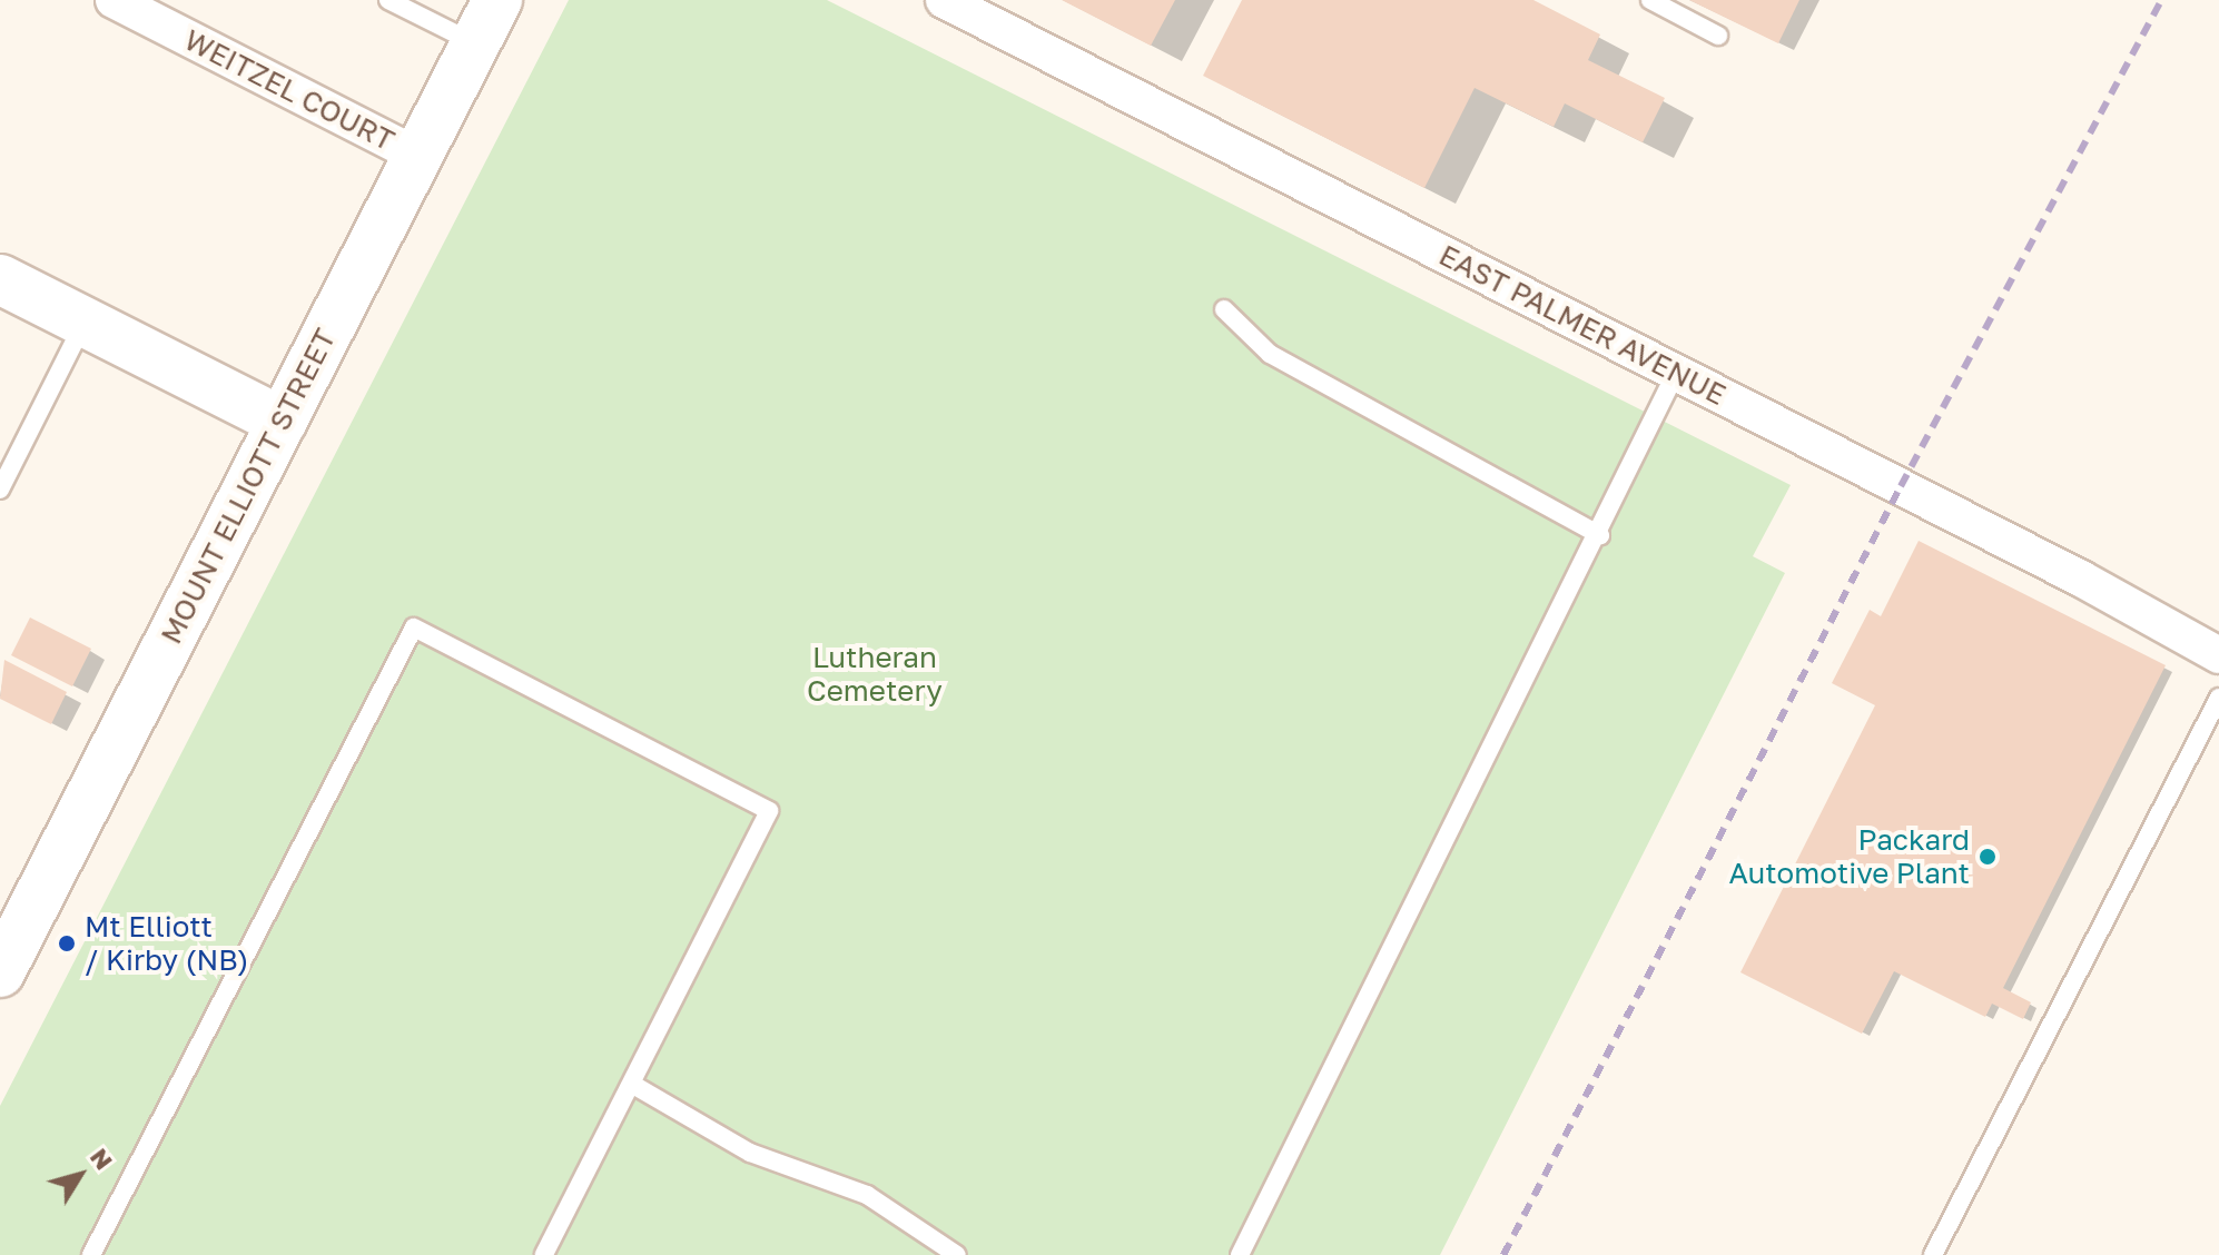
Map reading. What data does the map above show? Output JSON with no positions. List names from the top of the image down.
{
  "streets": {
    "main road": ["MOUNT ELLIOTT STREET"],
    "street": ["WEITZEL COURT", "EAST PALMER AVENUE"]
  },
  "crossings": [
    ["WEITZEL COURT", "MOUNT ELLIOTT STREET"]
  ],
  "parks": ["Lutheran Cemetery"],
  "places": ["Packard Automotive Plant", "Mt Elliott / Kirby (NB)"],
  "north": "top right"
}
